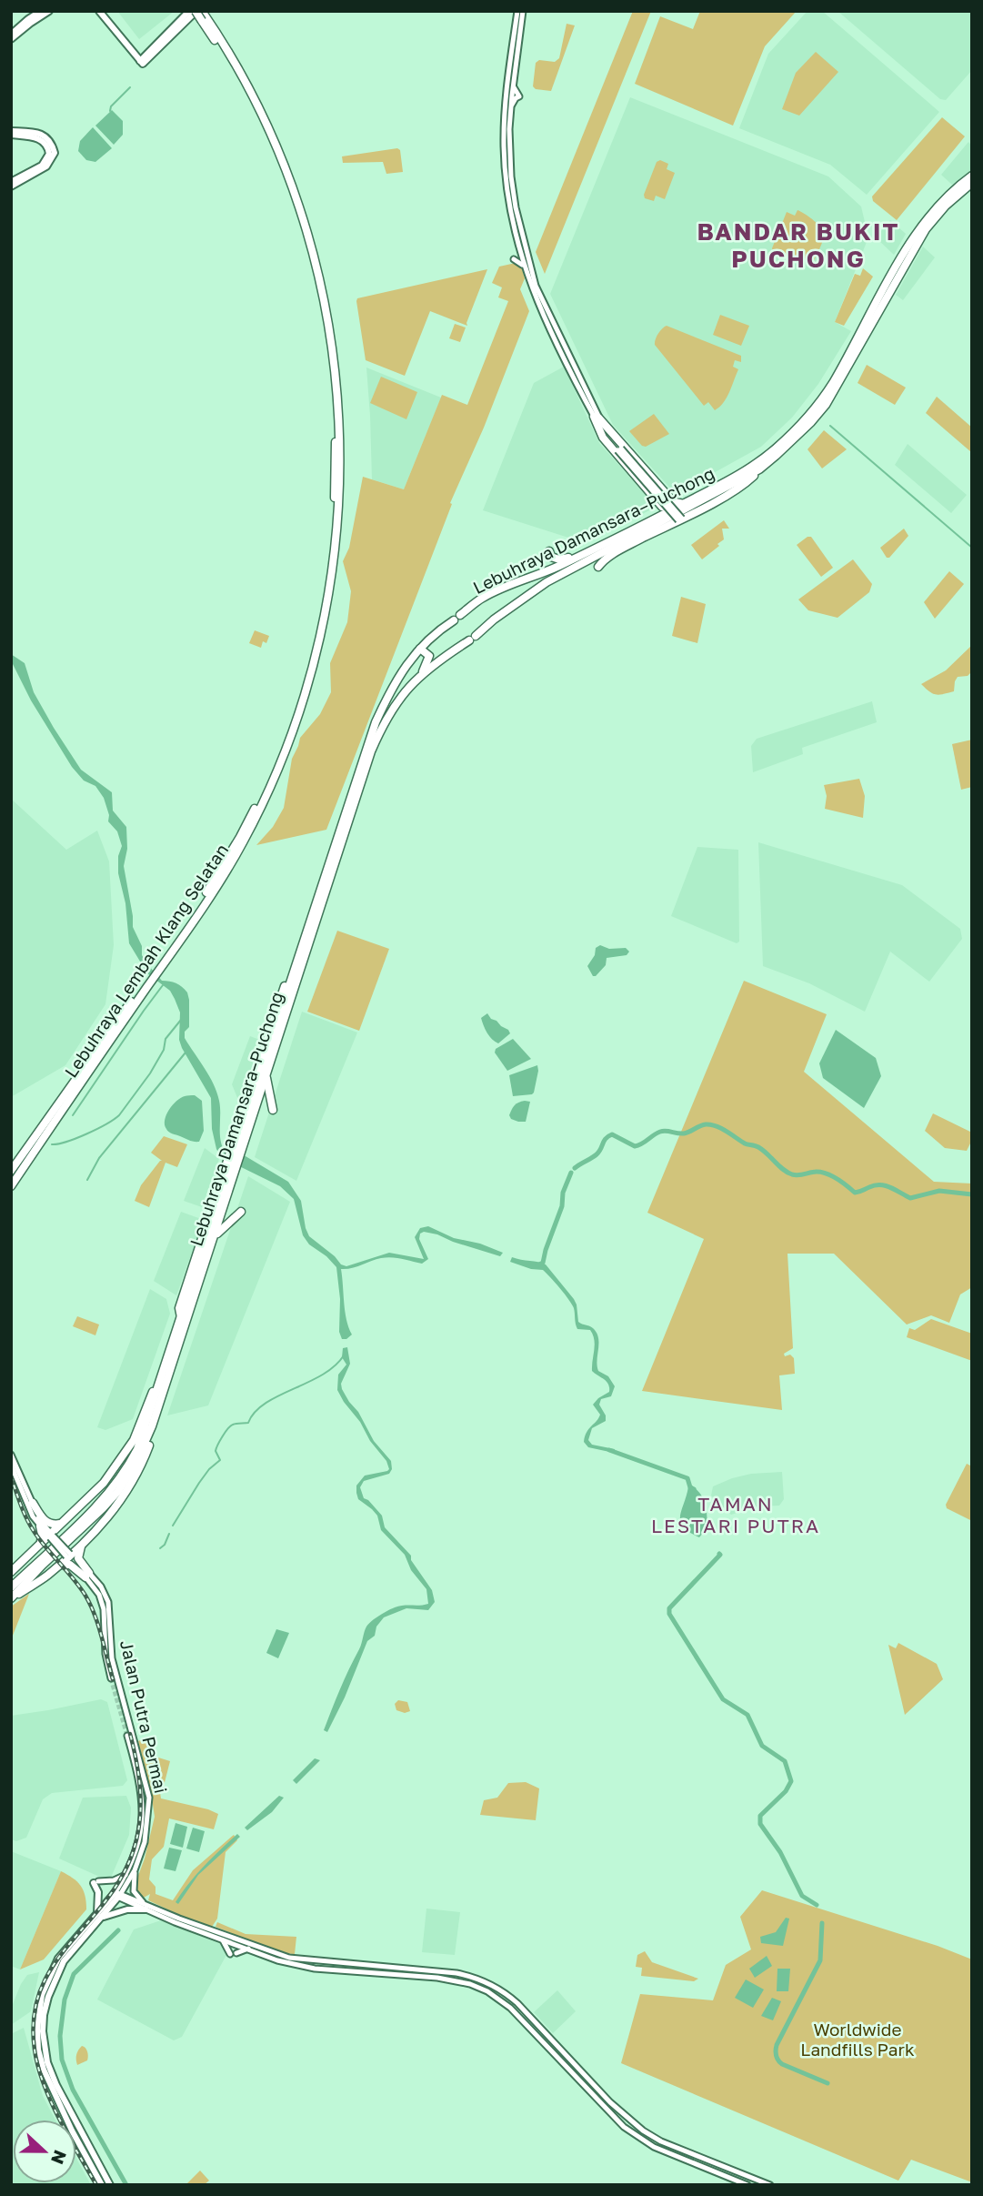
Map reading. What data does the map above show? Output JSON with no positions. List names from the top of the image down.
{
  "streets": {
    "highway": ["Lebuhraya Damansara–Puchong", "Lebuhraya Lembah Klang Selatan"],
    "main road": ["Jalan Putra Permai"]
  },
  "districts": ["BANDAR BUKIT PUCHONG", "TAMAN LESTARI PUTRA"],
  "parks": ["Worldwide Landfills Park"],
  "north": "right"
}
